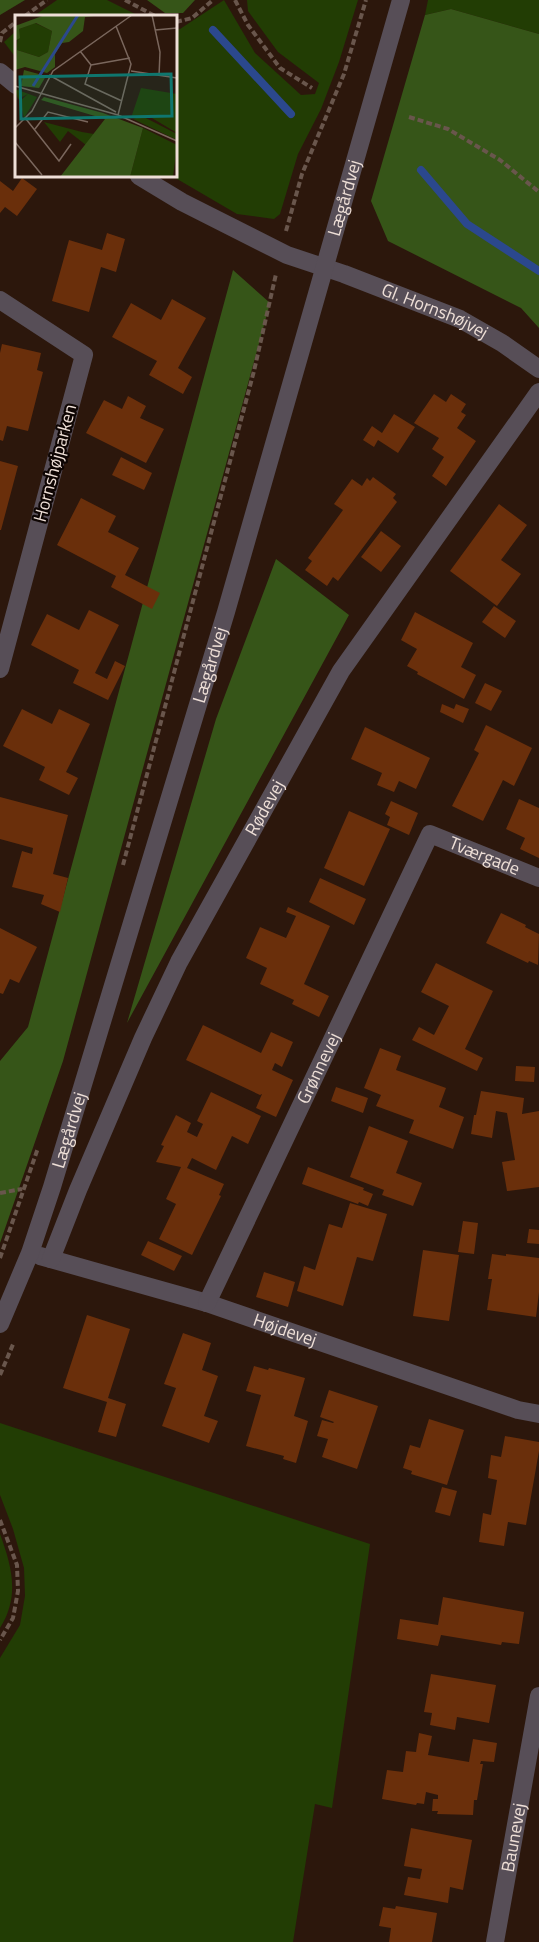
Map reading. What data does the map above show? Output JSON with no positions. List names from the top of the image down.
{
  "streets": {
    "street": [
      "Lægårdvej",
      "Gl. Hornshøjvej",
      "Hornshøjparken",
      "Rødevej",
      "Tværgade",
      "Grønnevej",
      "Højdevej",
      "Baunevej"
    ]
  },
  "crossings": [
    ["Lægårdvej", "Gl. Hornshøjvej"],
    ["Lægårdvej", "Højdevej"],
    ["Rødevej", "Højdevej"],
    ["Tværgade", "Grønnevej"],
    ["Grønnevej", "Højdevej"]
  ]
}
